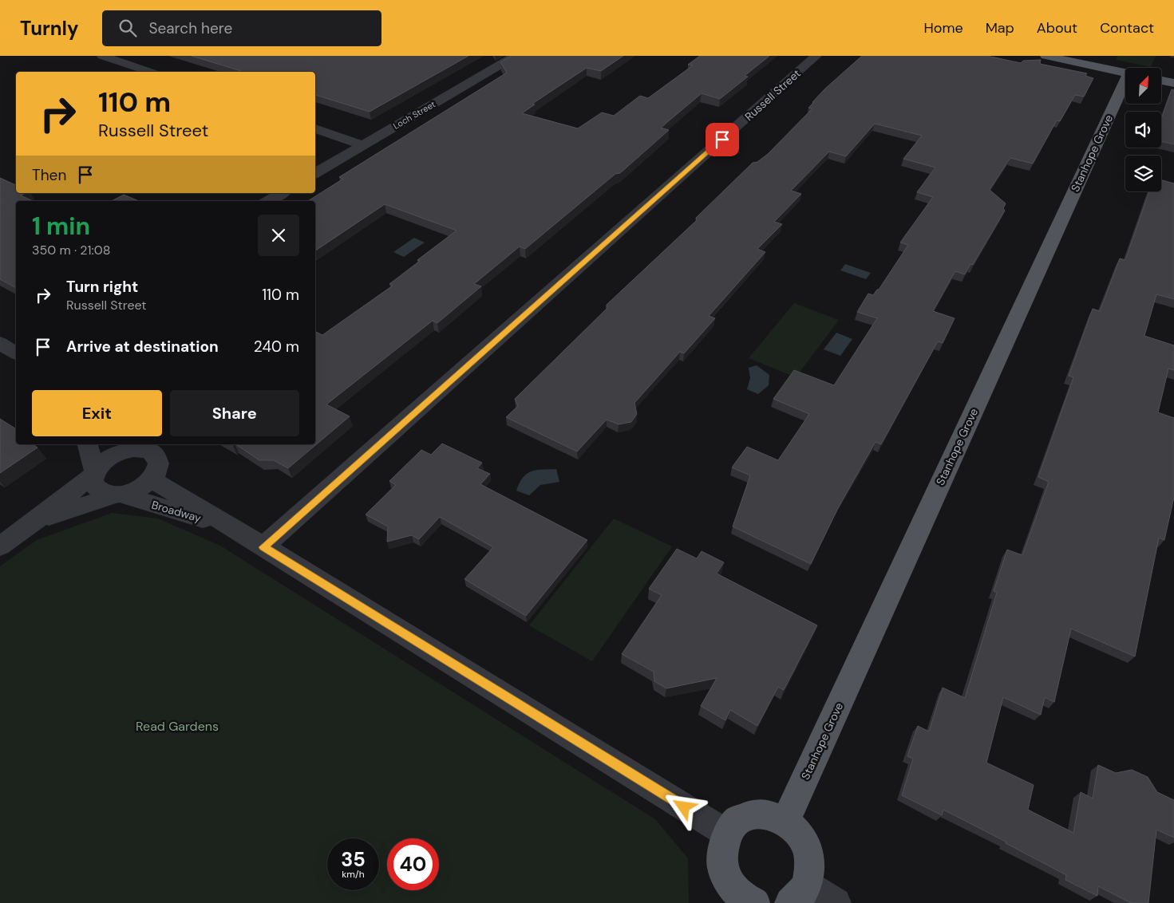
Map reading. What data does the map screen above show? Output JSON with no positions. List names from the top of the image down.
{
  "streets": {
    "main road": ["Stanhope Grove"],
    "street": ["Russell Street", "Loch Street", "Broadway"]
  },
  "crossings": [
    ["Russell Street", "Broadway"]
  ],
  "parks": ["Read Gardens"],
  "north": "top right",
  "page": {
    "header": "Turnly",
    "search": "Search here",
    "nav": [
      "Home",
      "Map",
      "About",
      "Contact"
    ],
    "turn": ["110 m", "Russell Street"],
    "then": "Then",
    "heading": ["1 min", "350 m · 21:08"],
    "list": [
      {
        "name": "Turn right",
        "note": "Russell Street",
        "value": "110 m"
      },
      {
        "name": "Arrive at destination",
        "value": "240 m"
      }
    ],
    "buttons": ["Exit", "Share"],
    "speed": "35 km/h",
    "limit": "40"
  }
}
